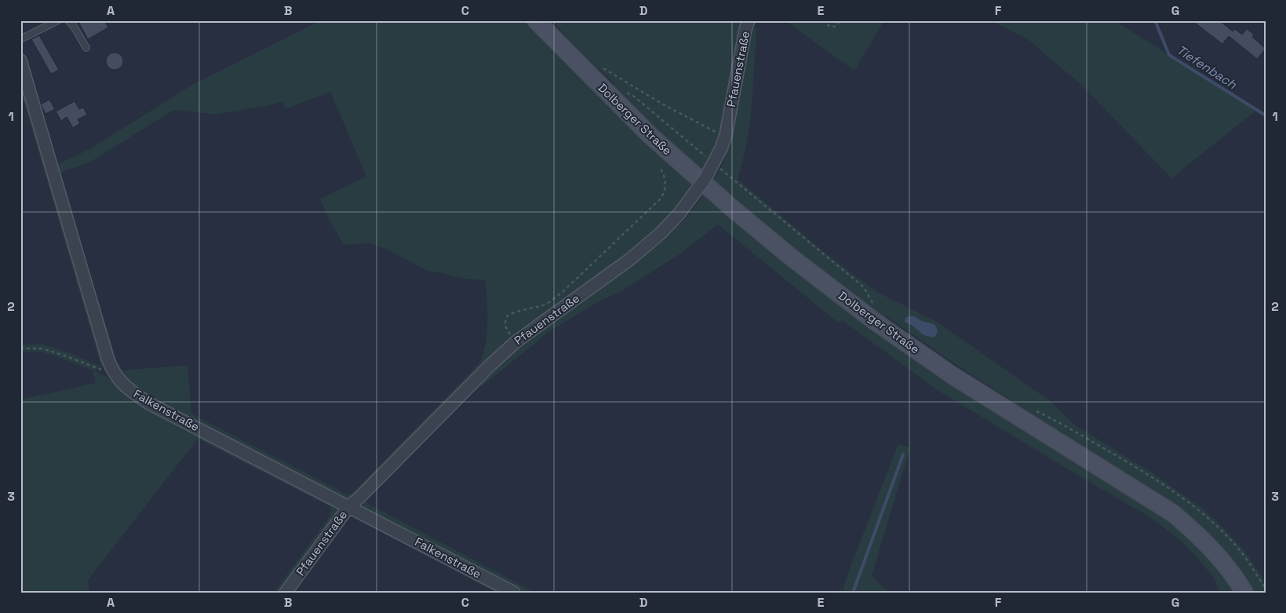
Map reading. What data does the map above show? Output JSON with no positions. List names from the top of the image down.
{
  "streets": {
    "main road": ["Dolberger Straße"],
    "street": ["Pfauenstraße", "Falkenstraße"]
  },
  "crossings": [
    ["Pfauenstraße", "Falkenstraße"]
  ],
  "water": ["Tiefenbach"],
  "grid": {
    "columns": [
      "A",
      "B",
      "C",
      "D",
      "E",
      "F",
      "G"
    ],
    "rows": ["1", "2", "3"]
  }
}
